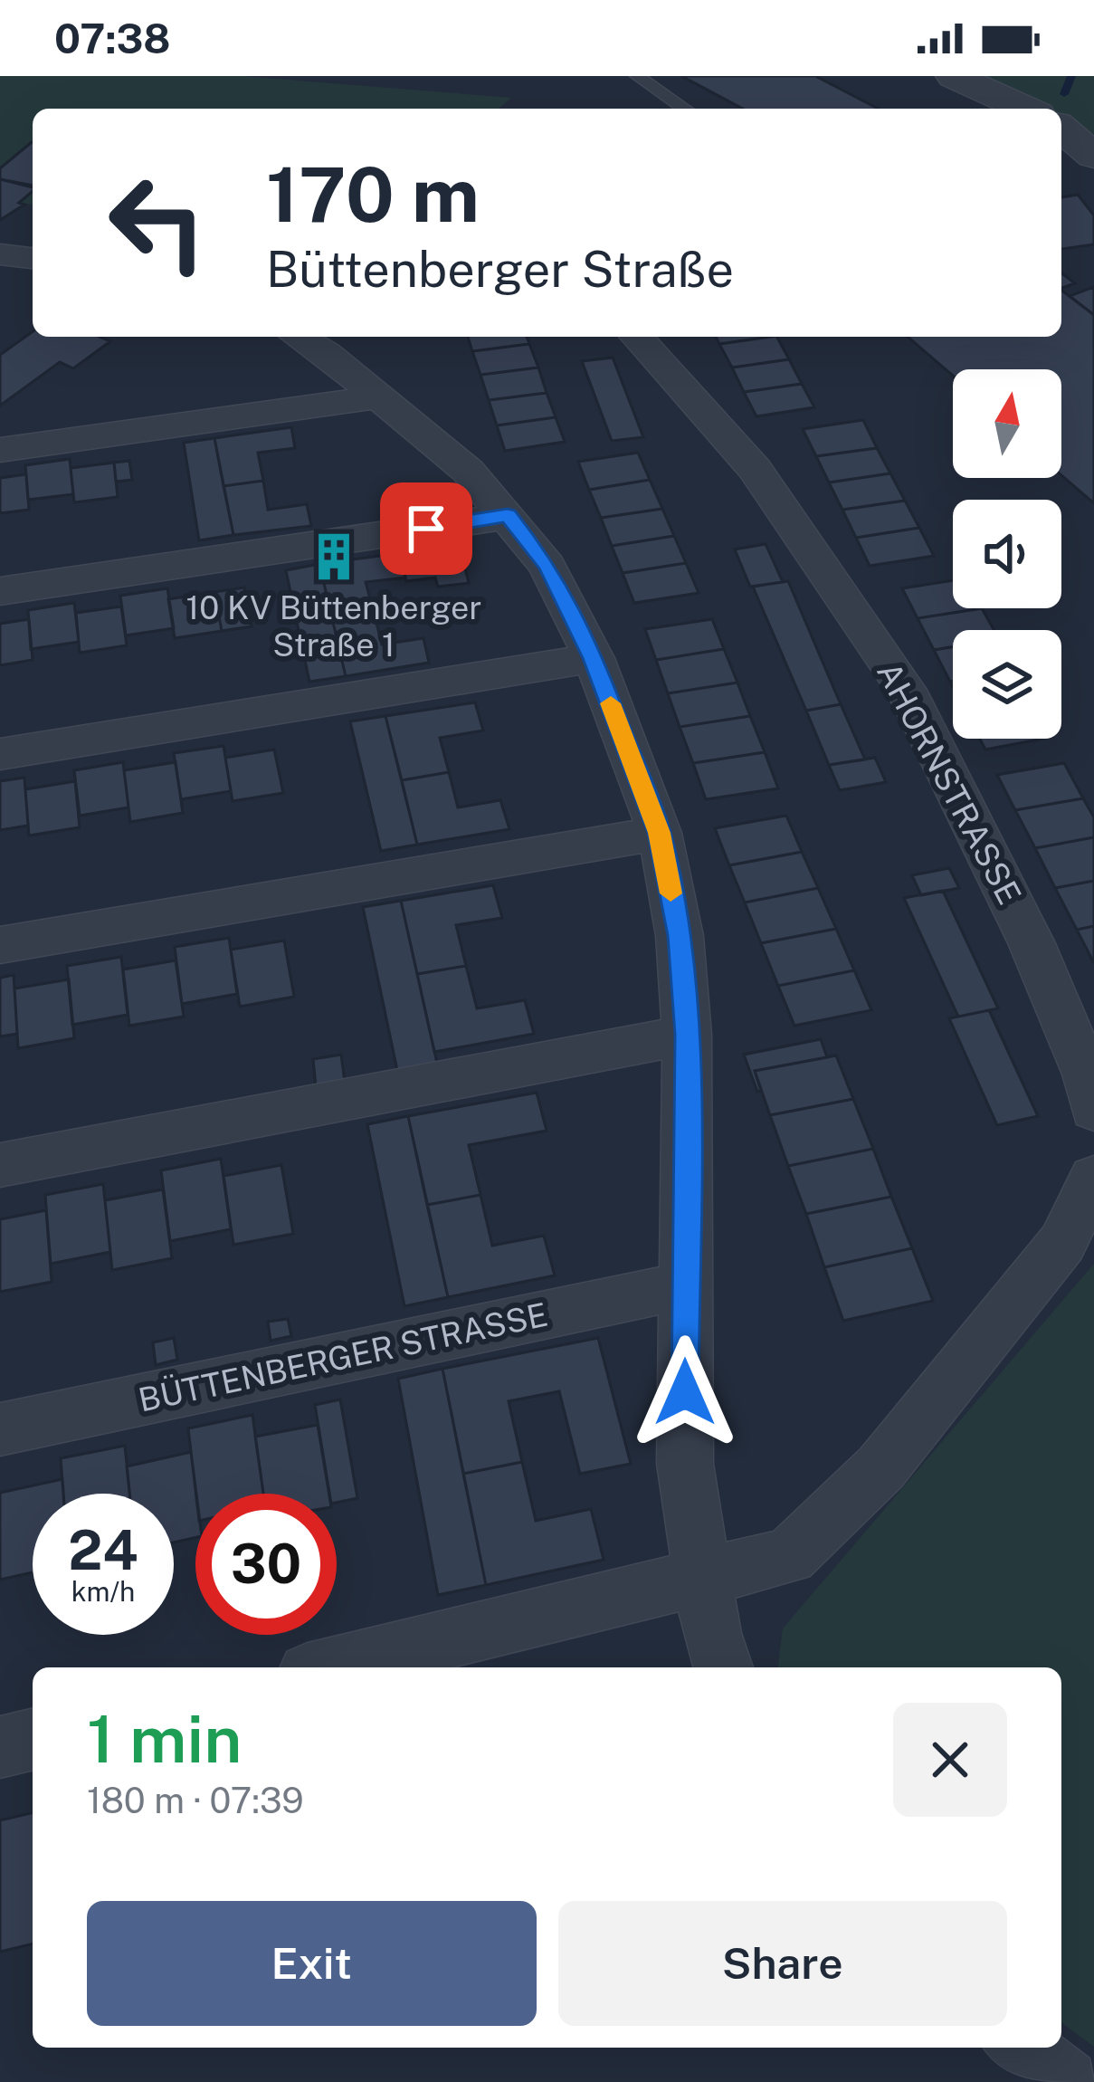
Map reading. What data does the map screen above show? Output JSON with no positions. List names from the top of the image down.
{
  "streets": {
    "street": ["AHORNSTRASSE", "BÜTTENBERGER STRASSE"]
  },
  "places": {
    "building": ["10 KV Büttenberger Straße 1"]
  },
  "north": "top",
  "page": {
    "status": "07:38",
    "turn": ["170 m", "Büttenberger Straße"],
    "speed": "24 km/h",
    "limit": "30",
    "heading": ["1 min", "180 m · 07:39"],
    "buttons": ["Exit", "Share"]
  }
}
